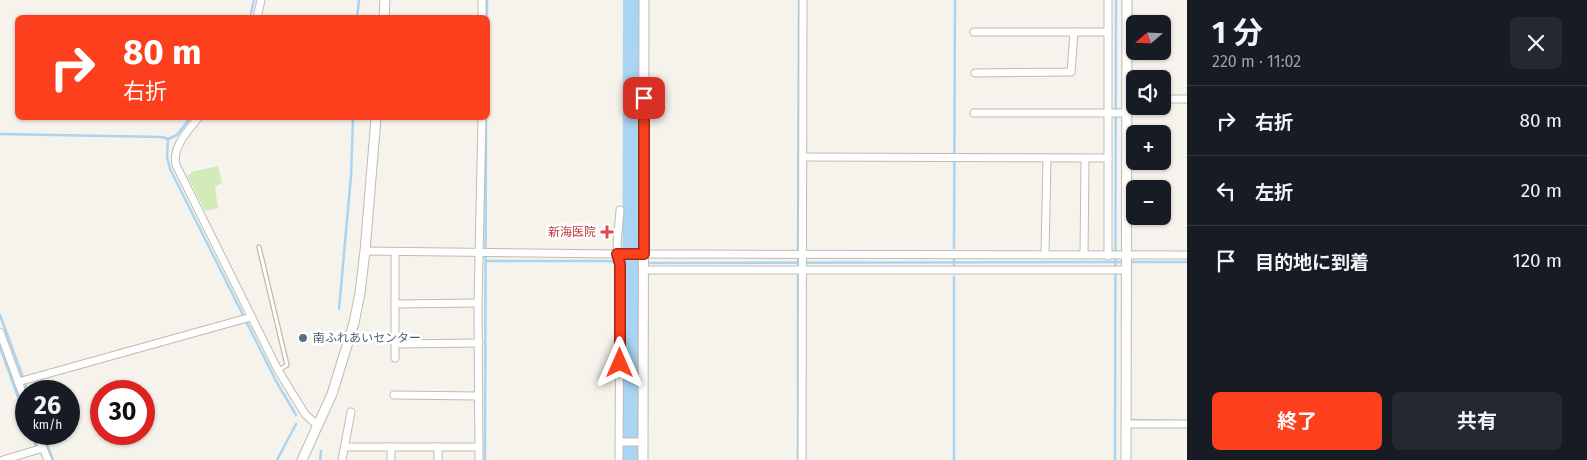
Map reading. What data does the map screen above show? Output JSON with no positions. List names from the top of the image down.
{
  "places": {
    "health": ["新海医院"],
    "other": ["南ふれあいセンター"]
  },
  "north": "left",
  "page": {
    "heading": ["1 分", "220 m · 11:02"],
    "map_buttons": ["+", "−"],
    "turn": ["80 m", "右折"],
    "list": [
      {
        "name": "右折",
        "value": "80 m"
      },
      {
        "name": "左折",
        "value": "20 m"
      },
      {
        "name": "目的地に到着",
        "value": "120 m"
      }
    ],
    "speed": "26 km/h",
    "limit": "30",
    "buttons": ["終了", "共有"]
  }
}
